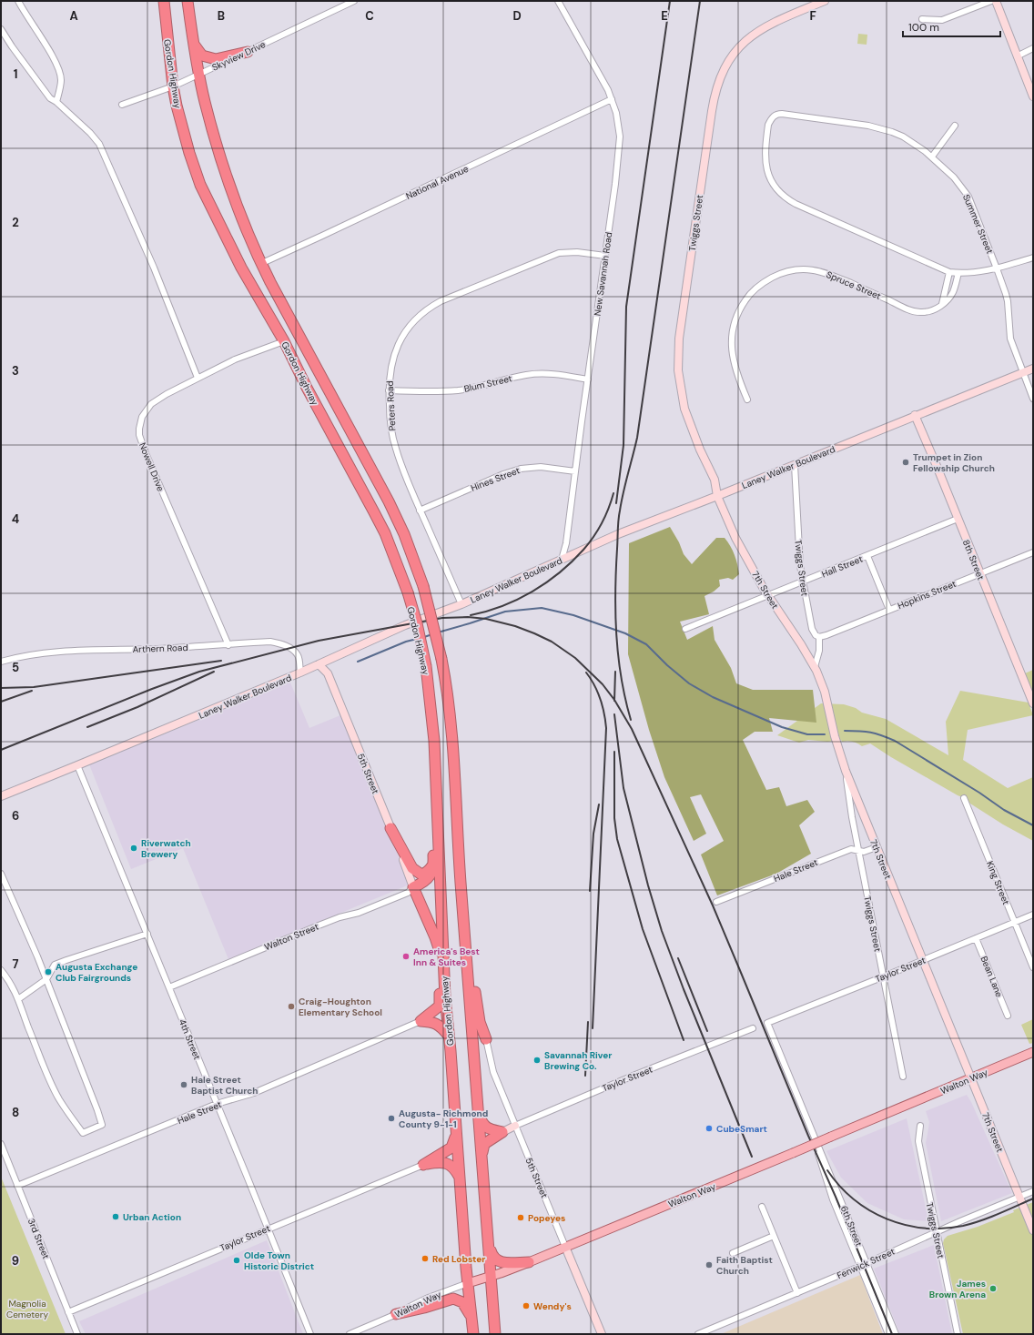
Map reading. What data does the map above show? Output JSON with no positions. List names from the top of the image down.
{
  "streets": {
    "highway": ["Gordon Highway"],
    "main road": [
      "Twiggs Street",
      "Laney Walker Boulevard",
      "8th Street",
      "7th Street",
      "5th Street",
      "Taylor Street",
      "Walton Way"
    ],
    "street": [
      "Skyview Drive",
      "National Avenue",
      "Summer Street",
      "New Savannah Road",
      "Spruce Street",
      "Blum Street",
      "Peters Road",
      "Nowell Drive",
      "Hines Street",
      "Hall Street",
      "Hopkins Street",
      "Arthern Road",
      "Hale Street",
      "King Street",
      "Walton Street",
      "Bean Lane",
      "4th Street",
      "6th Street",
      "3rd Street",
      "Fenwick Street"
    ]
  },
  "crossings": [
    ["Skyview Drive", "Gordon Highway"],
    ["Gordon Highway", "National Avenue"],
    ["Gordon Highway", "Nowell Drive"],
    ["Gordon Highway", "Walton Way"],
    ["National Avenue", "New Savannah Road"],
    ["Twiggs Street", "Laney Walker Boulevard"],
    ["Twiggs Street", "Hall Street"],
    ["Twiggs Street", "7th Street"],
    ["Twiggs Street", "Hopkins Street"],
    ["Twiggs Street", "Hale Street"],
    ["Twiggs Street", "Taylor Street"],
    ["Twiggs Street", "Fenwick Street"],
    ["Summer Street", "Laney Walker Boulevard"],
    ["New Savannah Road", "Blum Street"],
    ["New Savannah Road", "Peters Road"],
    ["New Savannah Road", "Laney Walker Boulevard"],
    ["New Savannah Road", "Hines Street"],
    ["Blum Street", "Peters Road"],
    ["Peters Road", "Laney Walker Boulevard"],
    ["Peters Road", "Hines Street"],
    ["Nowell Drive", "Arthern Road"],
    ["Laney Walker Boulevard", "8th Street"],
    ["Laney Walker Boulevard", "7th Street"],
    ["Laney Walker Boulevard", "Arthern Road"],
    ["Laney Walker Boulevard", "5th Street"],
    ["Laney Walker Boulevard", "4th Street"],
    ["8th Street", "Hall Street"],
    ["8th Street", "Hopkins Street"],
    ["Hall Street", "7th Street"],
    ["7th Street", "Hale Street"],
    ["7th Street", "Taylor Street"],
    ["7th Street", "Walton Way"],
    ["7th Street", "Fenwick Street"],
    ["5th Street", "Walton Street"],
    ["5th Street", "Taylor Street"],
    ["5th Street", "Walton Way"],
    ["Hale Street", "4th Street"],
    ["Hale Street", "3rd Street"],
    ["King Street", "Taylor Street"],
    ["Walton Street", "4th Street"],
    ["Taylor Street", "Bean Lane"],
    ["Taylor Street", "4th Street"],
    ["Taylor Street", "6th Street"],
    ["Taylor Street", "3rd Street"],
    ["6th Street", "Fenwick Street"]
  ],
  "parks": ["Magnolia Cemetery"],
  "places": [
    "Trumpet in Zion Fellowship Church",
    "Riverwatch Brewery",
    "America's Best Inn & Suites",
    "Augusta Exchange Club Fairgrounds",
    "Craig-Houghton Elementary School",
    "Savannah River Brewing Co.",
    "Hale Street Baptist Church",
    "Augusta- Richmond County 9-1-1",
    "CubeSmart",
    "Urban Action",
    "Popeyes",
    "Red Lobster",
    "Olde Town Historic District",
    "Faith Baptist Church",
    "James Brown Arena",
    "Wendy's"
  ],
  "scale_bar": "100 m",
  "grid": {
    "columns": [
      "A",
      "B",
      "C",
      "D",
      "E",
      "F"
    ],
    "rows": [
      "1",
      "2",
      "3",
      "4",
      "5",
      "6",
      "7",
      "8",
      "9"
    ]
  }
}
